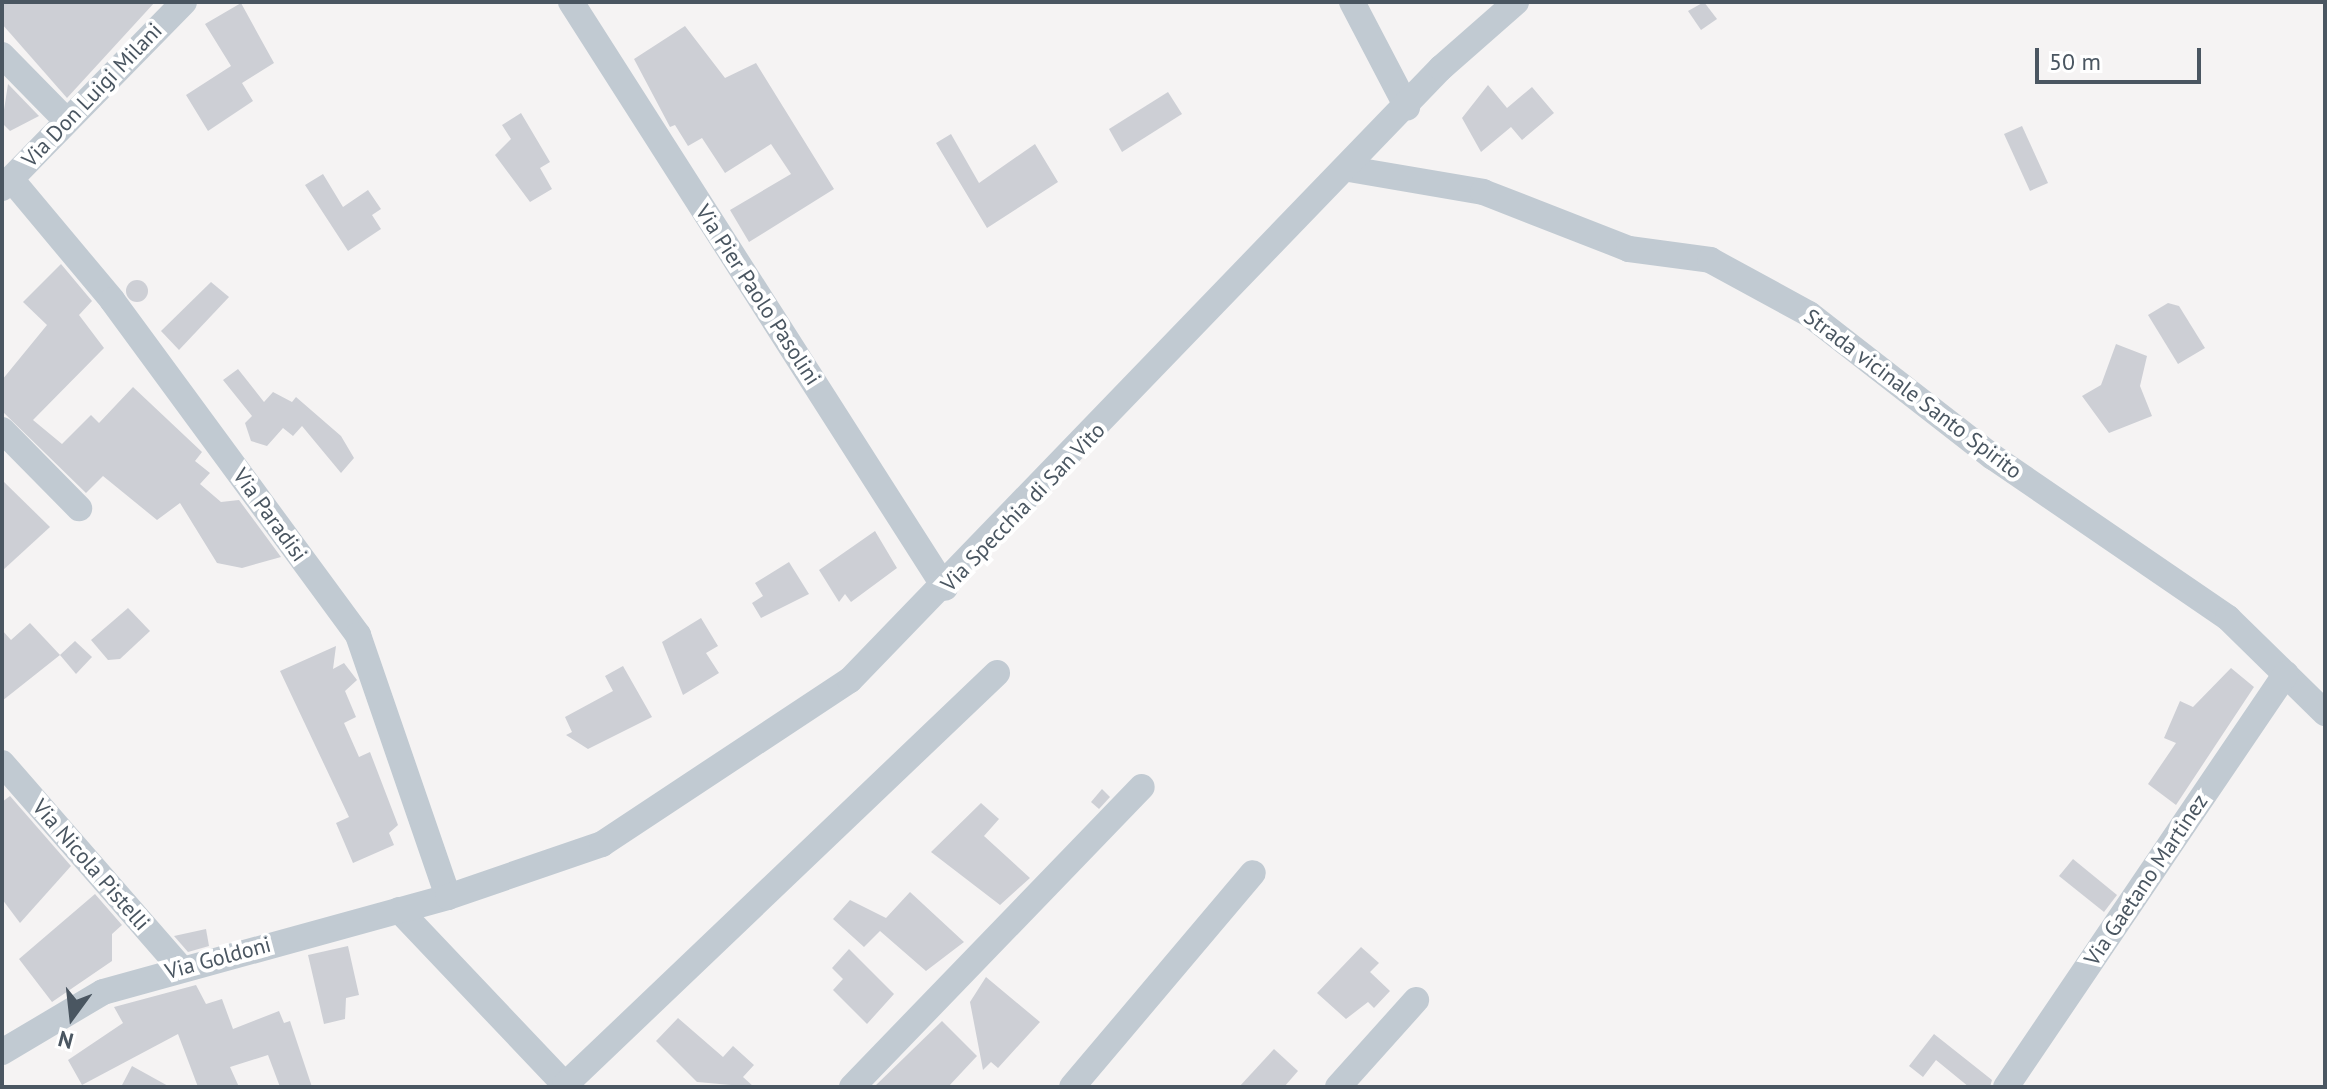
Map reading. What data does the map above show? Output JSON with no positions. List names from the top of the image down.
{
  "streets": {
    "street": [
      "Via Don Luigi Milani",
      "Via Pier Paolo Pasolini",
      "Strada vicinale Santo Spirito",
      "Via Specchia di San Vito",
      "Via Paradisi",
      "Via Nicola Pistelli",
      "Via Gaetano Martinez",
      "Via Goldoni"
    ]
  },
  "crossings": [
    ["Via Don Luigi Milani", "Via Paradisi"],
    ["Via Pier Paolo Pasolini", "Via Specchia di San Vito"],
    ["Strada vicinale Santo Spirito", "Via Specchia di San Vito"],
    ["Strada vicinale Santo Spirito", "Via Gaetano Martinez"],
    ["Via Specchia di San Vito", "Via Paradisi"],
    ["Via Specchia di San Vito", "Via Goldoni"],
    ["Via Paradisi", "Via Goldoni"],
    ["Via Nicola Pistelli", "Via Goldoni"]
  ],
  "scale_bar": "50 m",
  "north": "bottom"
}
